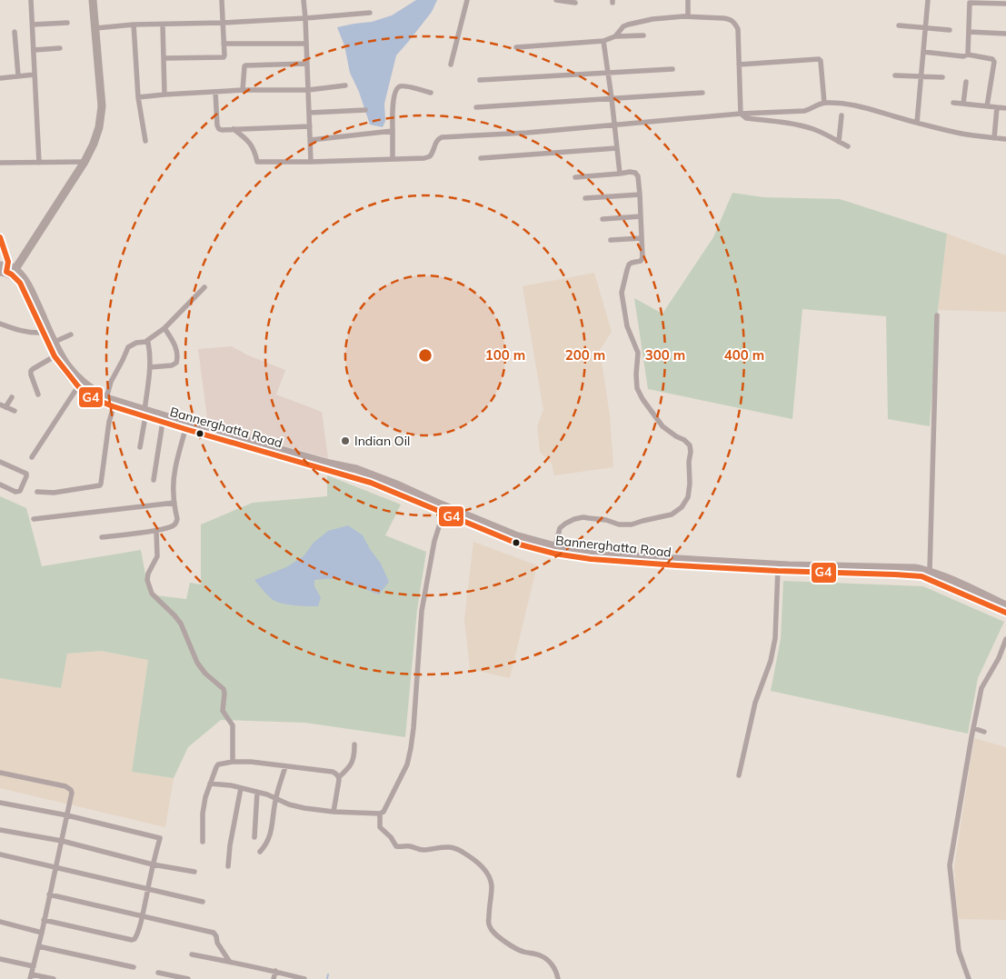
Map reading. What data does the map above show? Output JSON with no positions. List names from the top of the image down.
{
  "streets": {
    "main road": ["Bannerghatta Road"]
  },
  "places": ["Indian Oil"],
  "lines": ["transit line G4"],
  "rings": [
    "100 m",
    "200 m",
    "300 m",
    "400 m"
  ]
}
